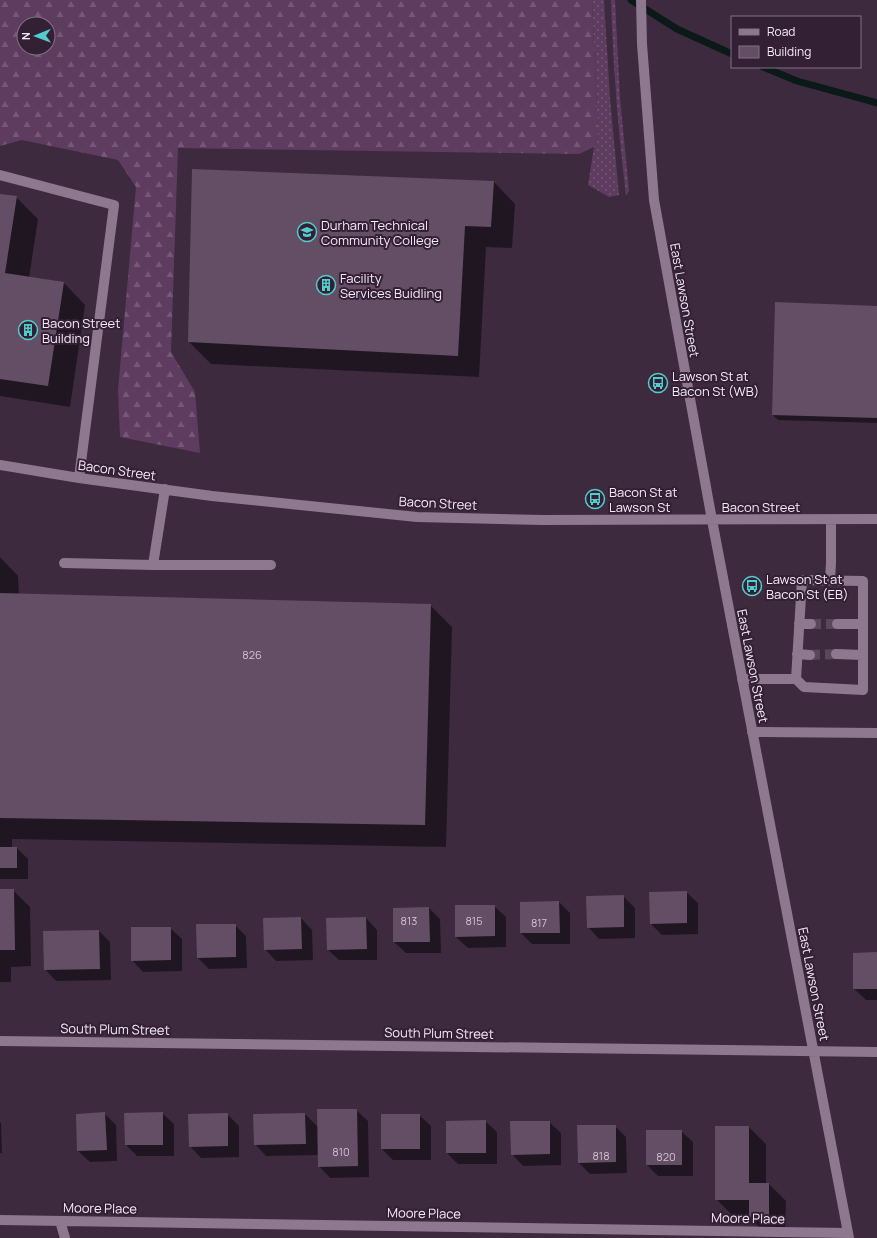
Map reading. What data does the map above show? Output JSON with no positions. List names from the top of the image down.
{
  "streets": {
    "street": [
      "East Lawson Street",
      "Bacon Street",
      "South Plum Street",
      "Moore Place"
    ]
  },
  "crossings": [
    ["East Lawson Street", "Bacon Street"],
    ["East Lawson Street", "South Plum Street"],
    ["East Lawson Street", "Moore Place"]
  ],
  "places": {
    "school or university": ["Durham Technical Community College"],
    "building": ["Facility Services Buidling", "Bacon Street Building"],
    "bus stop": ["Lawson St at Bacon St (WB)", "Bacon St at Lawson St", "Lawson St at Bacon St (EB)"]
  },
  "house_numbers": [
    "826",
    "813",
    "815",
    "817",
    "810",
    "818",
    "820"
  ],
  "legend": ["Road", "Building"],
  "north": "left"
}
